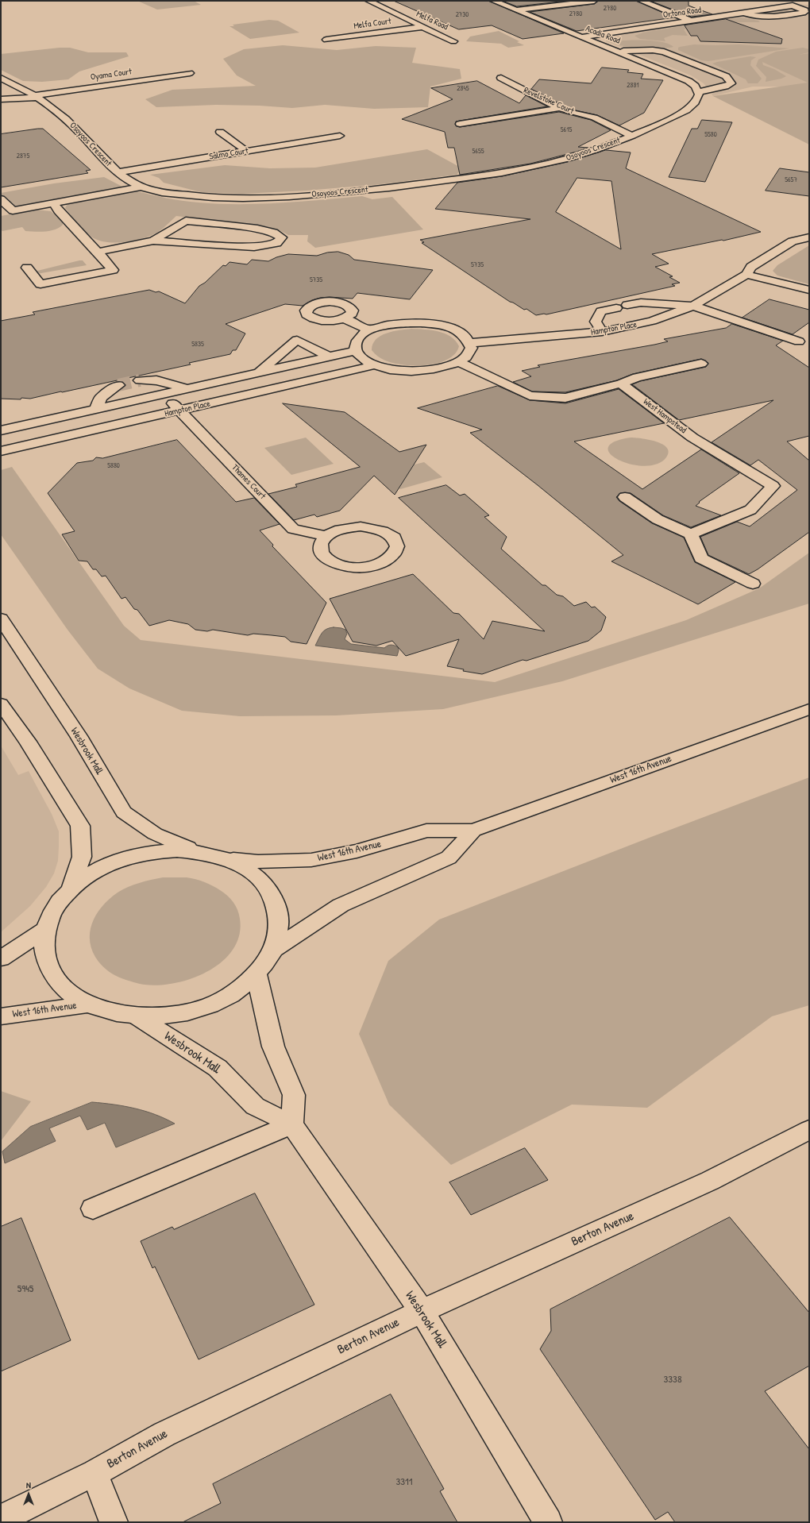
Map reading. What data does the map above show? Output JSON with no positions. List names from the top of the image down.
{
  "streets": {
    "street": [
      "Ortona Road",
      "Melfa Road",
      "Melfa Court",
      "Acadia Road",
      "Oyama Court",
      "Revelstoke Court",
      "Osoyoos Crescent",
      "Salmo Court",
      "Hampton Place",
      "West Hampstead",
      "Thames Court",
      "Wesbrook Mall",
      "West 16th Avenue",
      "Berton Avenue"
    ]
  },
  "crossings": [
    ["Ortona Road", "Acadia Road"],
    ["Melfa Road", "Melfa Court"],
    ["Acadia Road", "Osoyoos Crescent"],
    ["Oyama Court", "Osoyoos Crescent"],
    ["Revelstoke Court", "Osoyoos Crescent"],
    ["Osoyoos Crescent", "Salmo Court"],
    ["Hampton Place", "Thames Court"],
    ["Wesbrook Mall", "Berton Avenue"]
  ],
  "house_numbers": [
    "2780",
    "2780",
    "2730",
    "2881",
    "2845",
    "5615",
    "5580",
    "5655",
    "2875",
    "5657",
    "5735",
    "5735",
    "5835",
    "5880",
    "5945",
    "3338",
    "3311"
  ],
  "north": "top"
}
